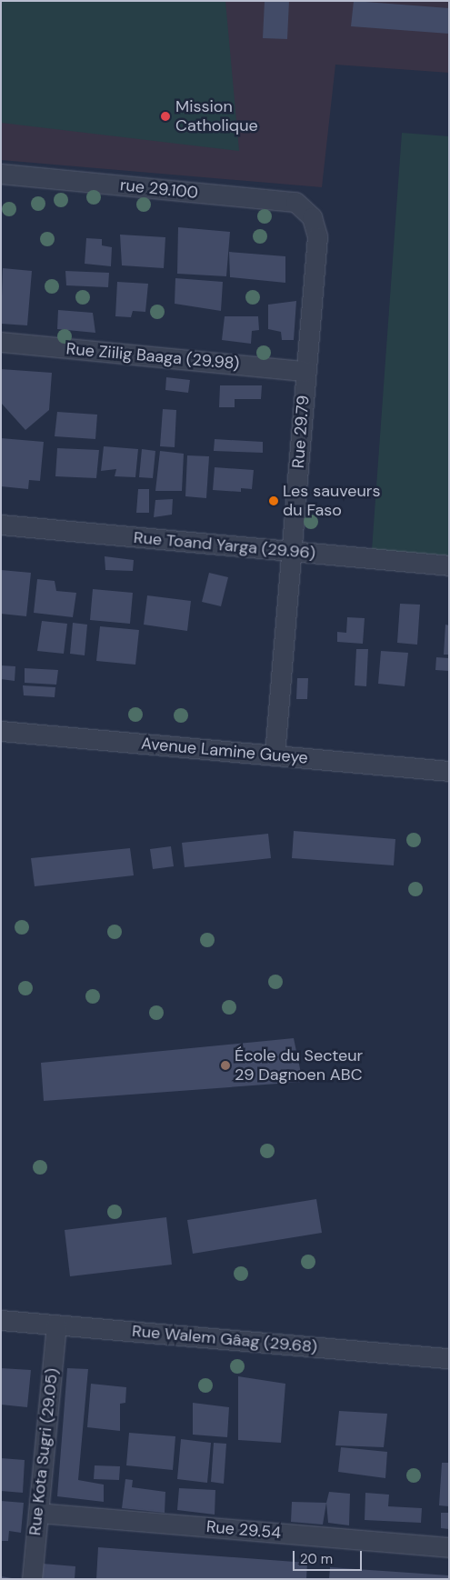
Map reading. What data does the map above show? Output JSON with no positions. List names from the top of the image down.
{
  "streets": {
    "street": [
      "rue 29.100",
      "Rue Ziilig Baaga (29.98)",
      "Rue 29.79",
      "Rue Toand Yarga (29.96)",
      "Avenue Lamine Gueye",
      "Rue Walem Gâag (29.68)",
      "Rue Kota Sugri (29.05)",
      "Rue 29.54"
    ]
  },
  "crossings": [
    ["rue 29.100", "Rue 29.79"],
    ["Rue Ziilig Baaga (29.98)", "Rue 29.79"],
    ["Rue 29.79", "Rue Toand Yarga (29.96)"],
    ["Rue 29.79", "Avenue Lamine Gueye"],
    ["Rue Walem Gâag (29.68)", "Rue Kota Sugri (29.05)"],
    ["Rue Kota Sugri (29.05)", "Rue 29.54"]
  ],
  "places": ["Mission Catholique", "Les sauveurs du Faso", "École du Secteur 29 Dagnoen ABC"],
  "scale_bar": "20 m"
}
